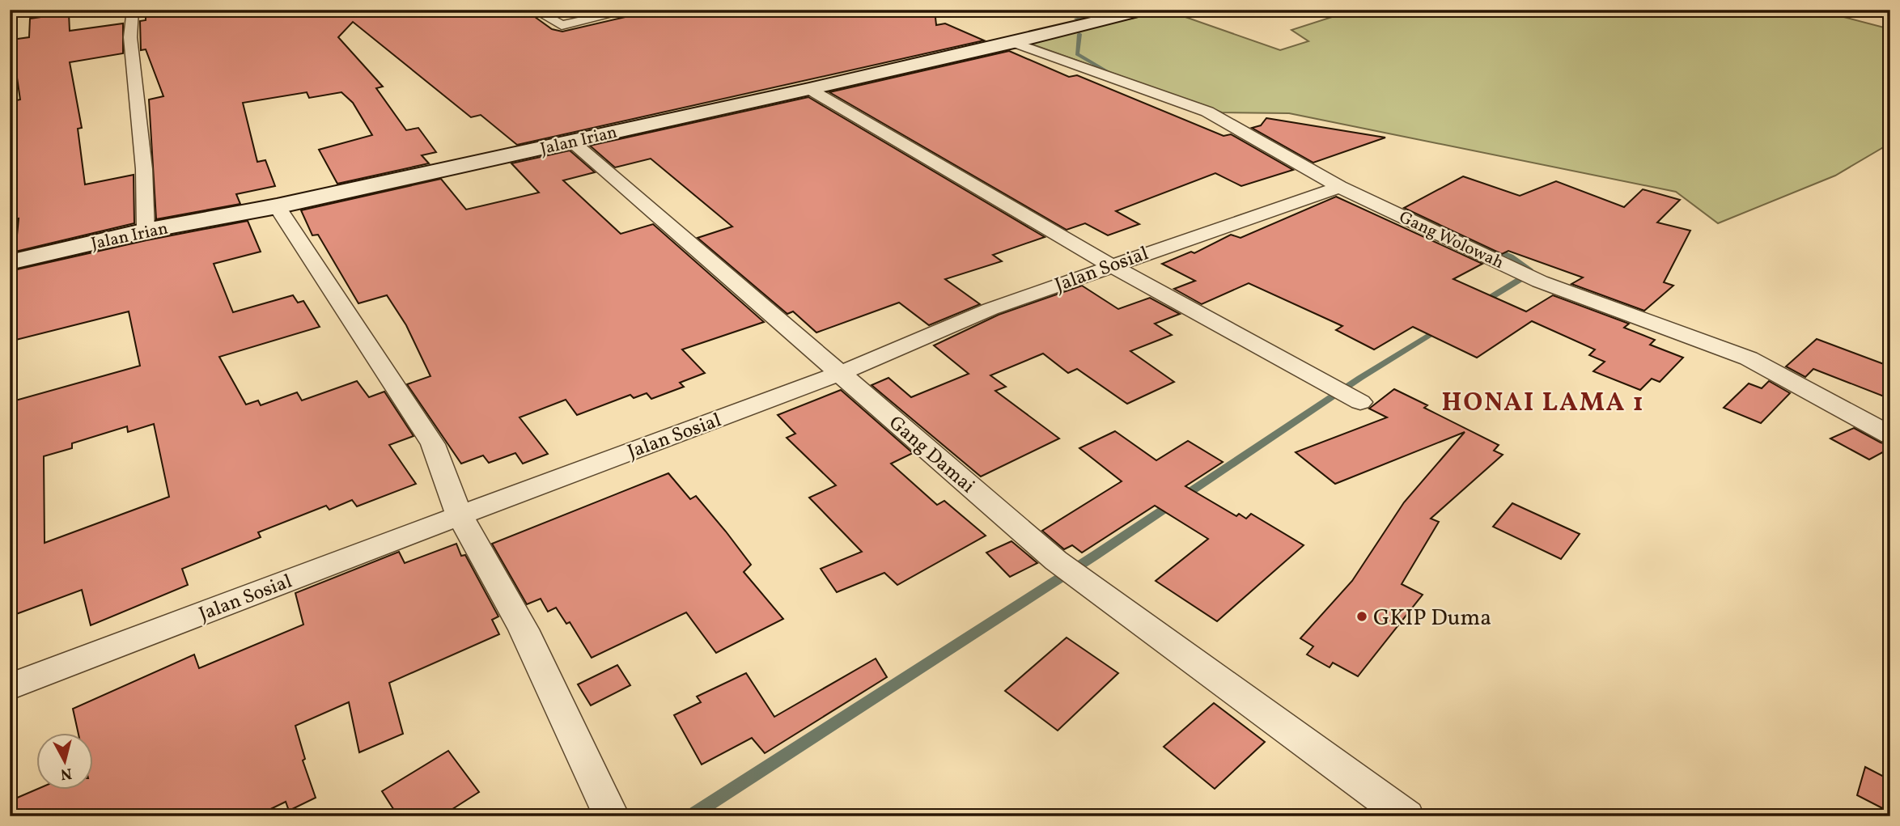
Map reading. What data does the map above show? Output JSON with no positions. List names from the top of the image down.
{
  "streets": {
    "main road": ["Jalan Irian"],
    "street": ["Gang Wolowah", "Jalan Sosial", "Gang Damai"]
  },
  "crossings": [
    ["Jalan Irian", "Gang Wolowah"],
    ["Jalan Irian", "Gang Damai"],
    ["Gang Wolowah", "Jalan Sosial"],
    ["Jalan Sosial", "Gang Damai"]
  ],
  "districts": ["HONAI LAMA 1"],
  "places": ["GKIP Duma"],
  "north": "bottom"
}
